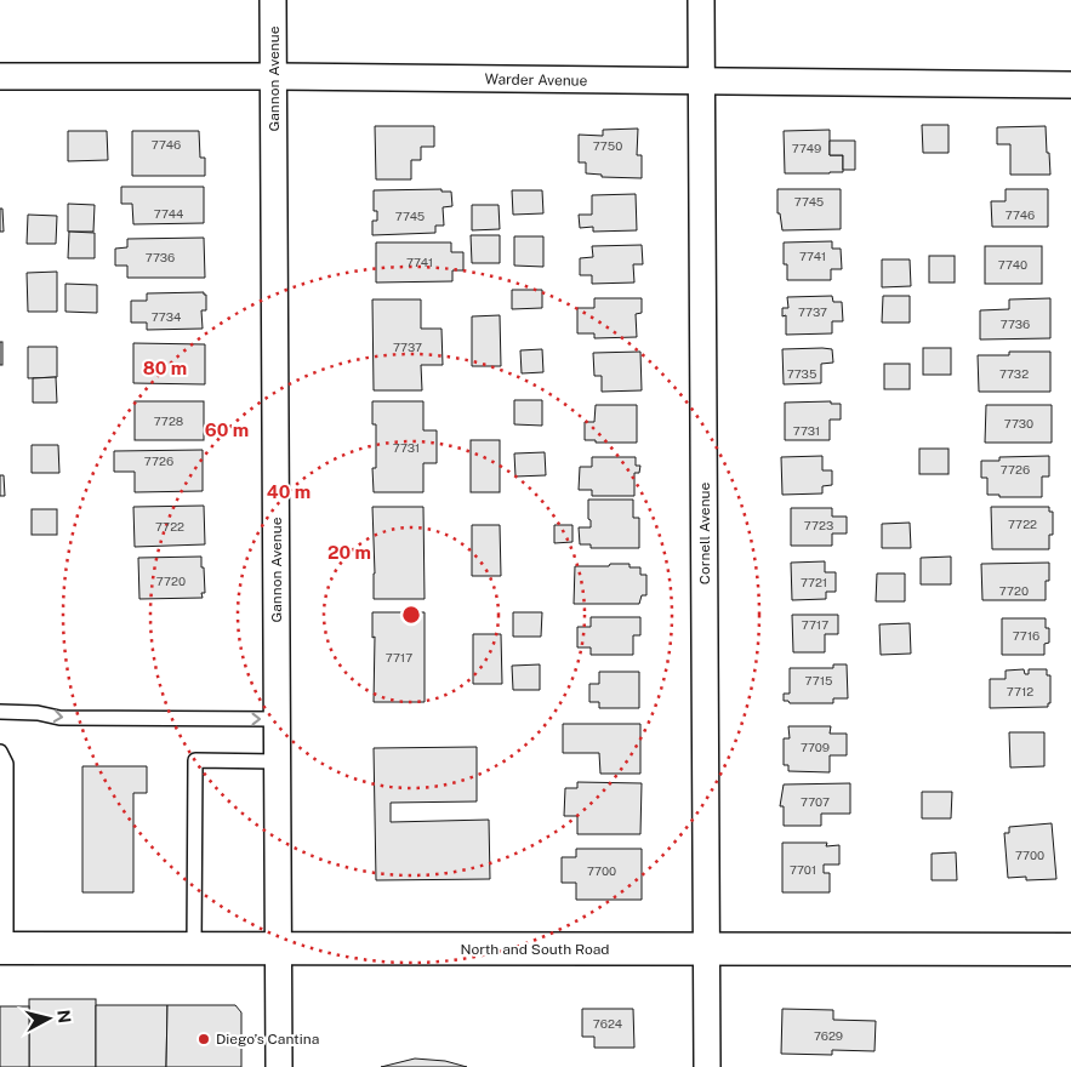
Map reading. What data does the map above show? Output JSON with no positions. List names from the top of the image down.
{
  "streets": {
    "street": [
      "Gannon Avenue",
      "Warder Avenue",
      "Cornell Avenue",
      "North and South Road"
    ]
  },
  "crossings": [
    ["Gannon Avenue", "Warder Avenue"],
    ["Gannon Avenue", "North and South Road"],
    ["Warder Avenue", "Cornell Avenue"],
    ["Cornell Avenue", "North and South Road"]
  ],
  "places": ["Diego’s Cantina"],
  "house_numbers": [
    "7746",
    "7750",
    "7749",
    "7745",
    "7744",
    "7746",
    "7745",
    "7741",
    "7736",
    "7741",
    "7740",
    "7737",
    "7734",
    "7736",
    "7737",
    "7735",
    "7732",
    "7728",
    "7730",
    "7731",
    "7731",
    "7726",
    "7726",
    "7722",
    "7723",
    "7722",
    "7720",
    "7721",
    "7720",
    "7717",
    "7716",
    "7717",
    "7715",
    "7712",
    "7709",
    "7707",
    "7700",
    "7701",
    "7700",
    "7624",
    "7629"
  ],
  "north": "right",
  "rings": [
    "80 m",
    "60 m",
    "40 m",
    "20 m"
  ]
}
